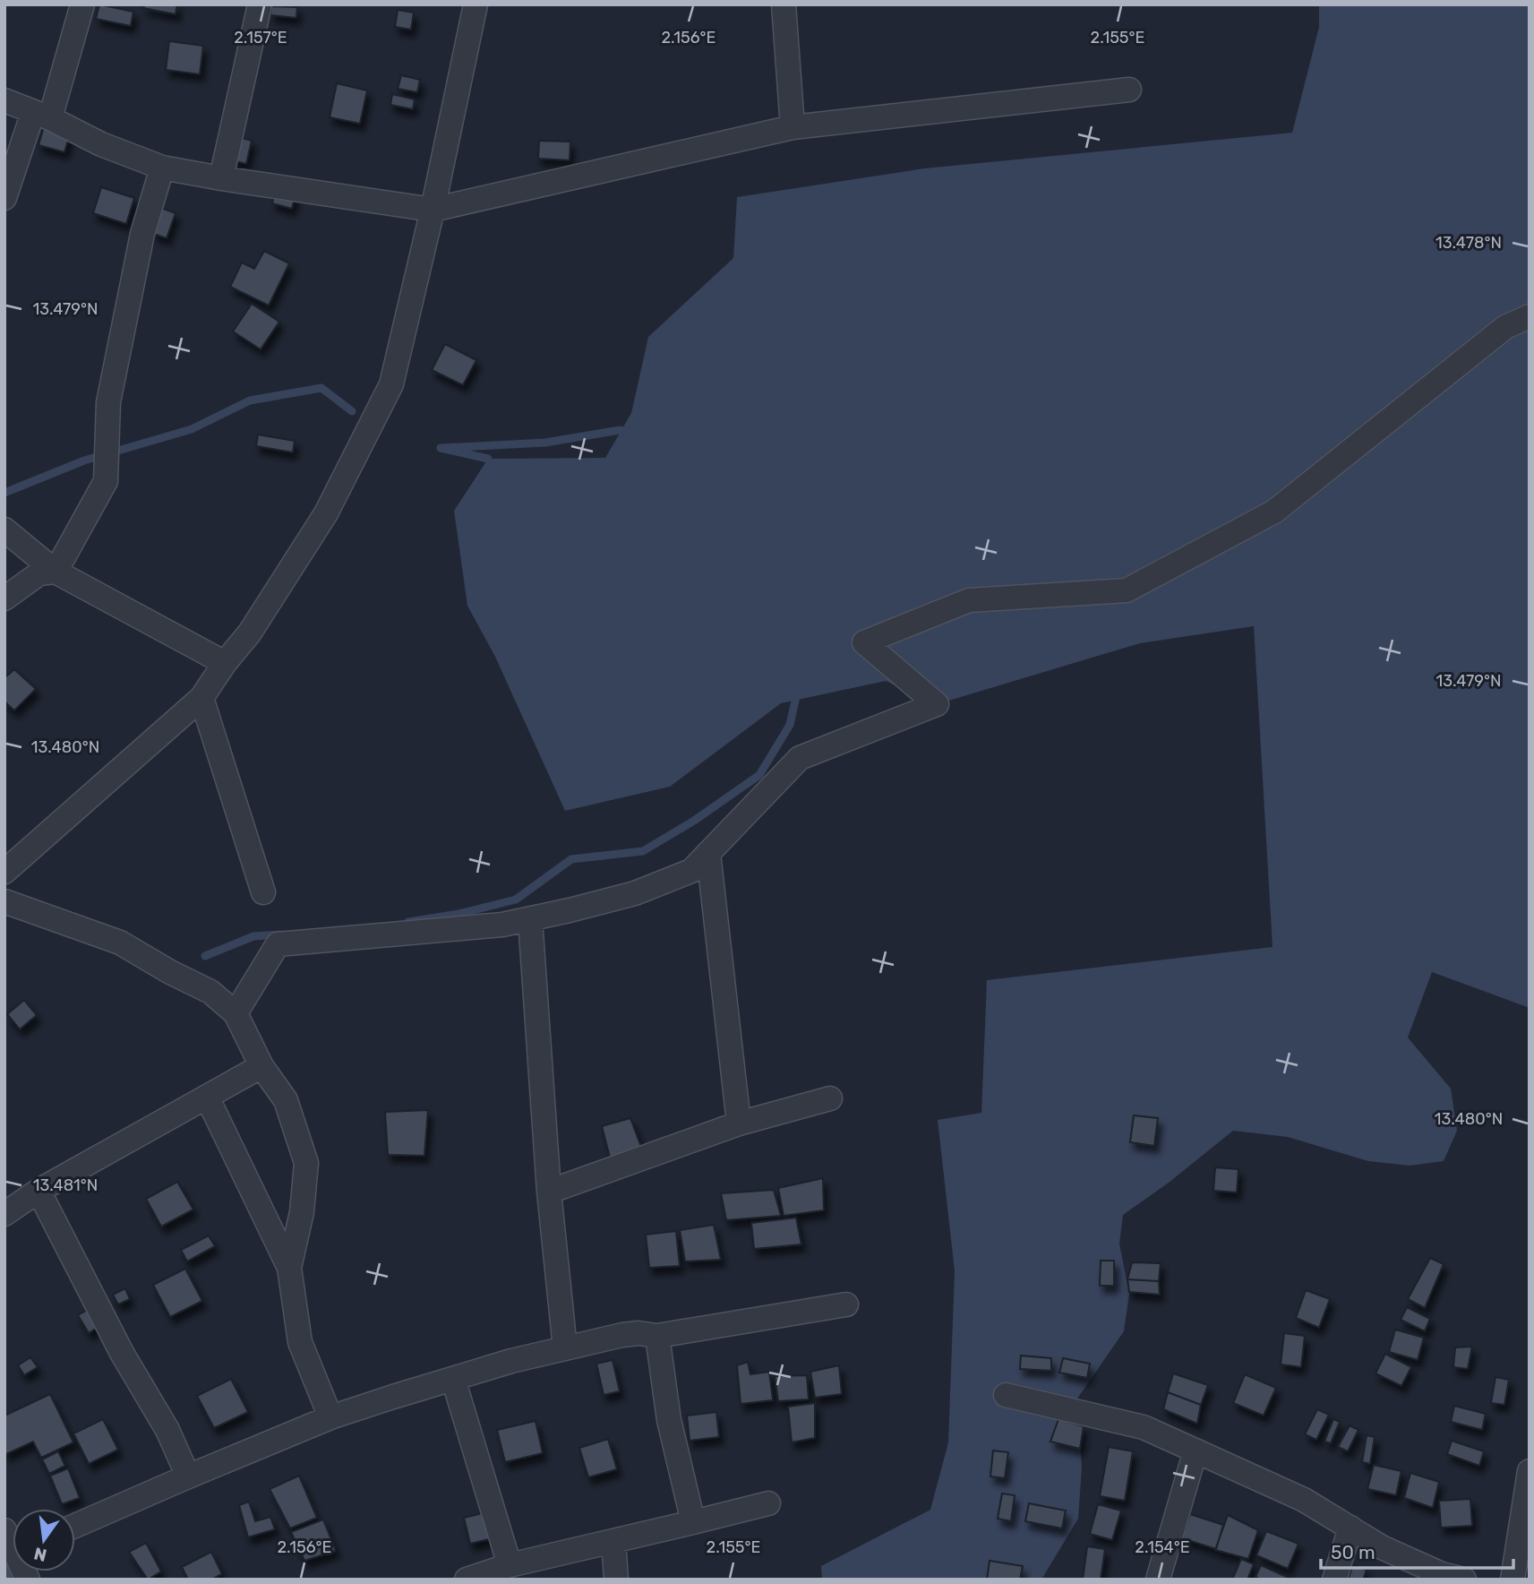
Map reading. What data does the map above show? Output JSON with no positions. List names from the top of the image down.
{
  "scale_bar": "50 m",
  "north": "bottom",
  "coordinates": [
    "2.157°E",
    "2.156°E",
    "2.155°E",
    "13.478°N",
    "13.479°N",
    "13.480°N",
    "13.481°N",
    "2.154°E"
  ]
}
